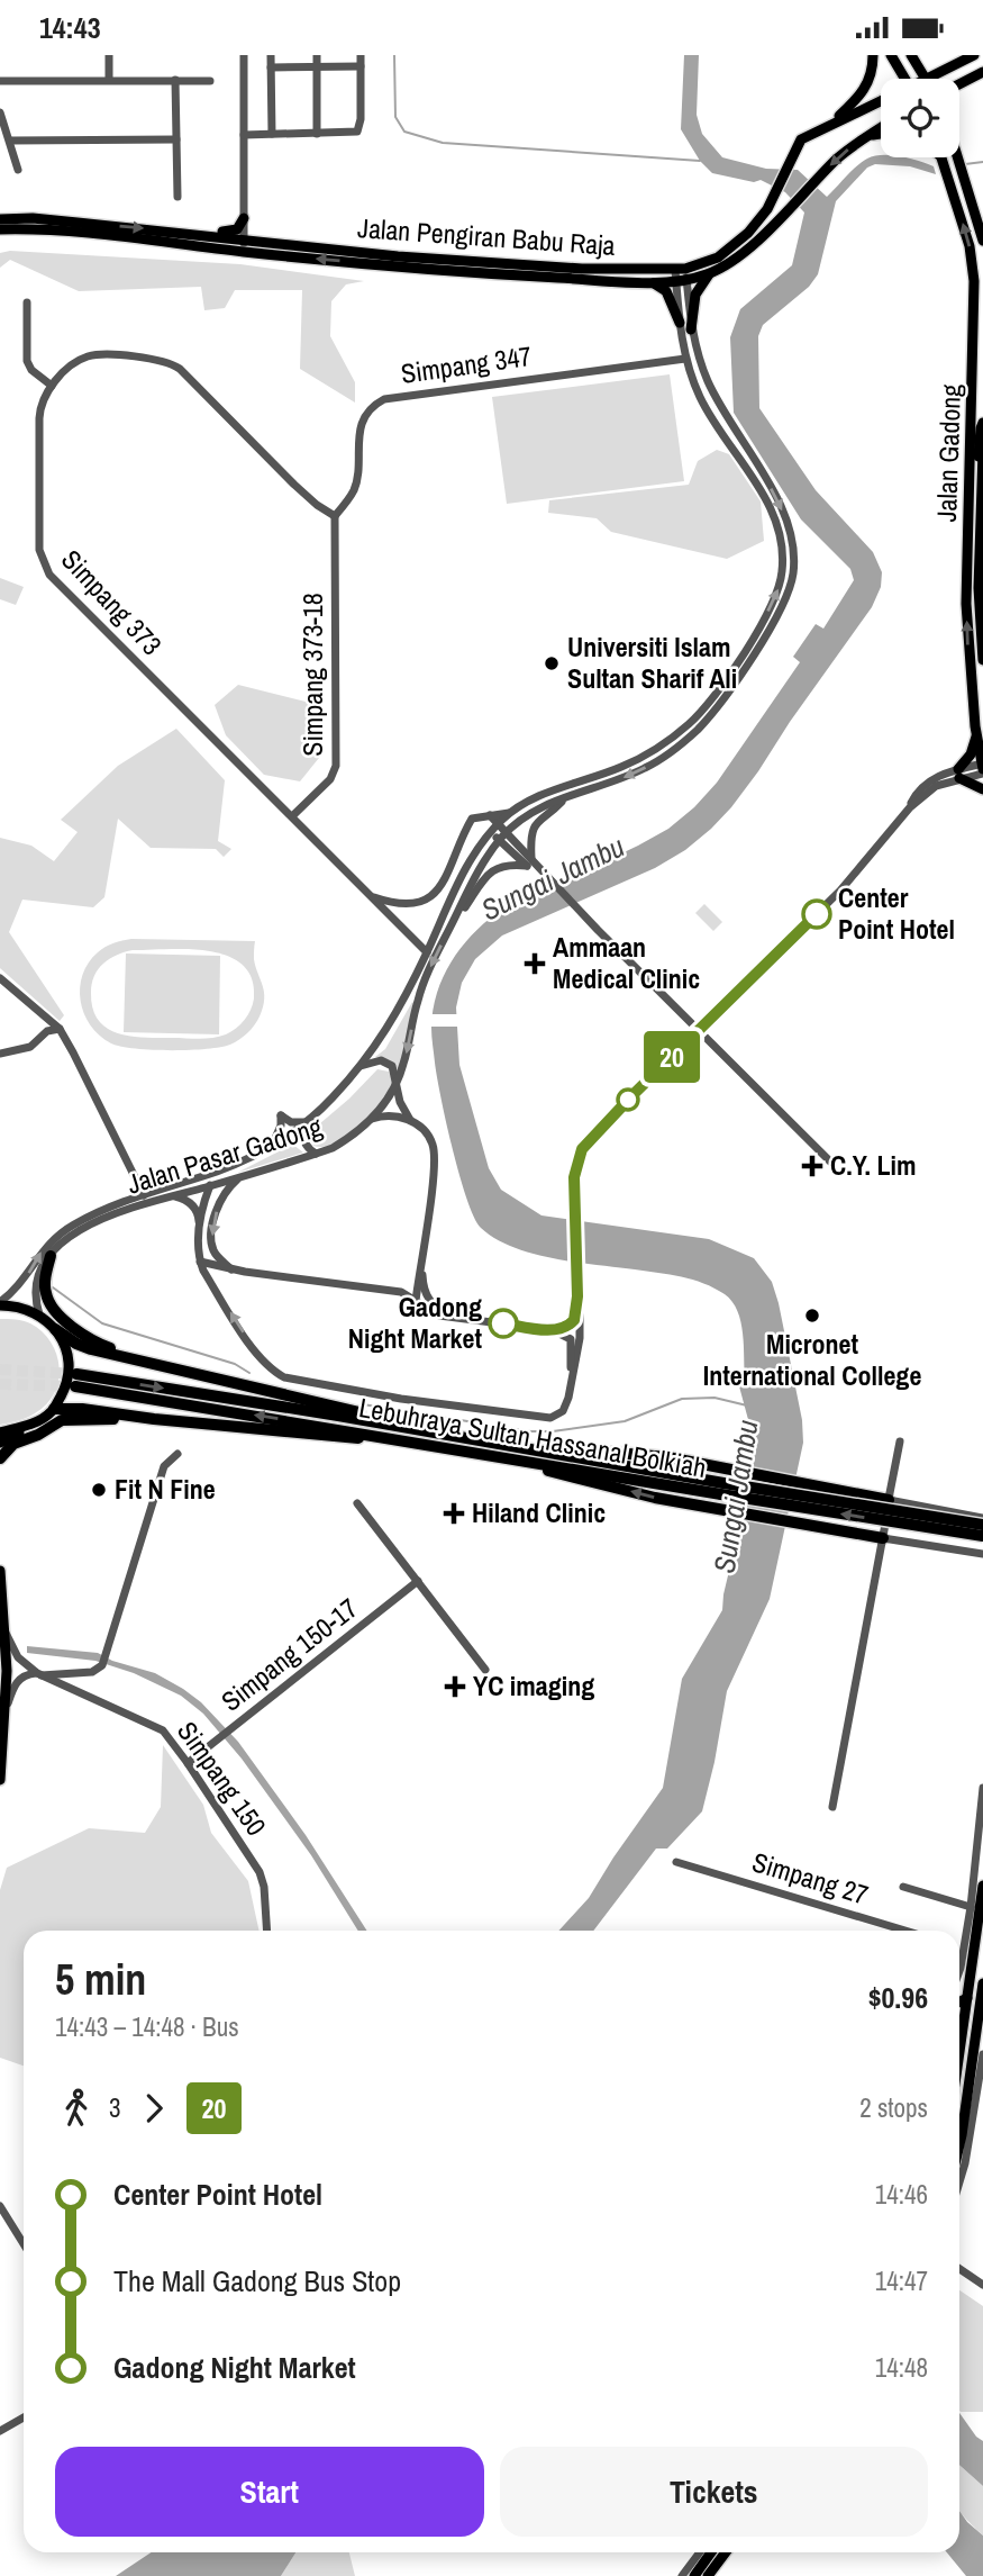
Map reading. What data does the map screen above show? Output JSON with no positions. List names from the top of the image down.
{
  "streets": {
    "highway": ["Lebuhraya Sultan Hassanal Bolkiah"],
    "main road": ["Jalan Pengiran Babu Raja", "Jalan Gadong"],
    "street": [
      "Simpang 347",
      "Simpang 373",
      "Simpang 373-18",
      "Jalan Pasar Gadong",
      "Simpang 150-17",
      "Simpang 150",
      "Simpang 27"
    ]
  },
  "crossings": [
    ["Jalan Pengiran Babu Raja", "Jalan Pasar Gadong"],
    ["Simpang 347", "Simpang 373"],
    ["Simpang 347", "Simpang 373-18"],
    ["Simpang 347", "Jalan Pasar Gadong"],
    ["Simpang 373", "Simpang 373-18"],
    ["Simpang 373", "Jalan Pasar Gadong"],
    ["Simpang 150-17", "Simpang 150"]
  ],
  "water": ["Sungai Jambu"],
  "places": {
    "other": [
      "Universiti Islam Sultan Sharif Ali",
      "Center Point Hotel",
      "Micronet International College",
      "Gadong Night Market",
      "Fit N Fine"
    ],
    "health": [
      "Ammaan Medical Clinic",
      "C.Y. Lim",
      "Hiland Clinic",
      "YC imaging"
    ]
  },
  "lines": ["bus line 20"],
  "page": {
    "status": "14:43",
    "on_map": "20",
    "heading": ["5 min", "14:43 – 14:48 · Bus", "$0.96"],
    "legs": ["3", "20", "2 stops"],
    "list": [
      {
        "name": "Center Point Hotel",
        "value": "14:46"
      },
      {
        "name": "The Mall Gadong Bus Stop",
        "value": "14:47"
      },
      {
        "name": "Gadong Night Market",
        "value": "14:48"
      }
    ],
    "buttons": ["Start", "Tickets"]
  }
}
